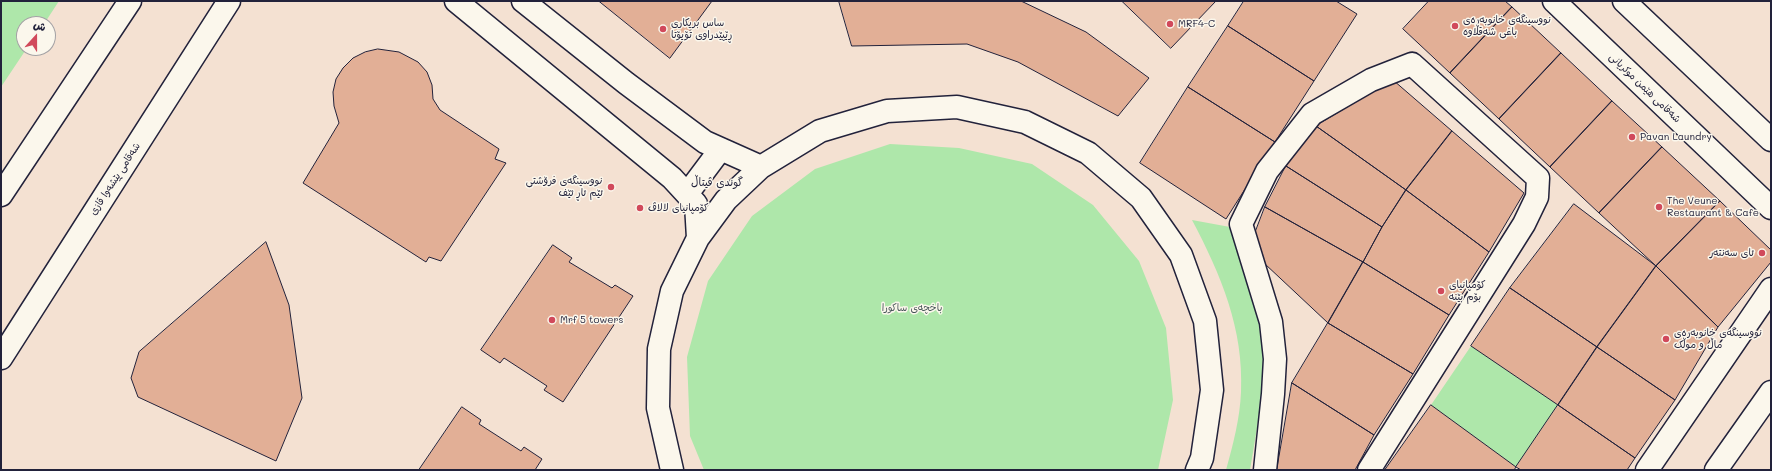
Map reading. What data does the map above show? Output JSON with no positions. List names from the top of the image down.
{
  "streets": {
    "main road": ["شەقامی هێمن موکریانی", "شەقامی پێشەوا قازی"]
  },
  "districts": ["گوندی ڤیتاڵ"],
  "parks": ["باخچەی ساکورا"],
  "places": [
    "MRF4-C",
    "نووسینگەی خانوبەرەی باغی شەقڵاوە",
    "ساس بریکاری ڕێپێدراوی تۆیۆتا",
    "Pavan Laundry",
    "نووسینگەی فرۆشتی ئێم ئاڕ ئێف",
    "The Veune Restaurant & Cafe",
    "کۆمپانیای لالاڤ",
    "ئای سەنتەر",
    "کۆمپانیای بۆم بێنە",
    "Mrf 5 towers",
    "نووسینگەی خانوبەرەی ماڵ و موڵک"
  ],
  "north": "top"
}
